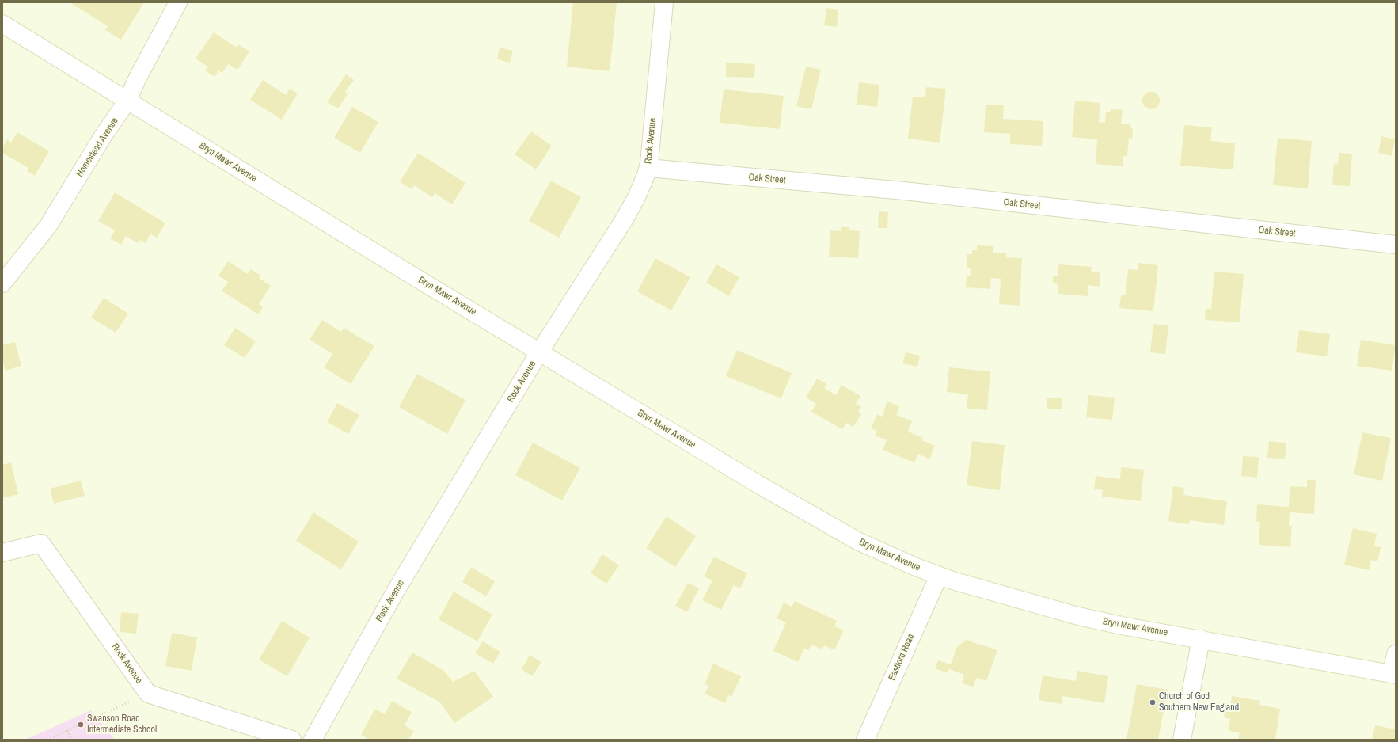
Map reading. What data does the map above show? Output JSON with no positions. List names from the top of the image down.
{
  "streets": {
    "street": [
      "Rock Avenue",
      "Homestead Avenue",
      "Bryn Mawr Avenue",
      "Oak Street",
      "Eastford Road"
    ]
  },
  "crossings": [
    ["Rock Avenue", "Bryn Mawr Avenue"],
    ["Rock Avenue", "Oak Street"],
    ["Homestead Avenue", "Bryn Mawr Avenue"],
    ["Bryn Mawr Avenue", "Eastford Road"]
  ],
  "places": ["Church of God Southern New England", "Swanson Road Intermediate School"]
}
